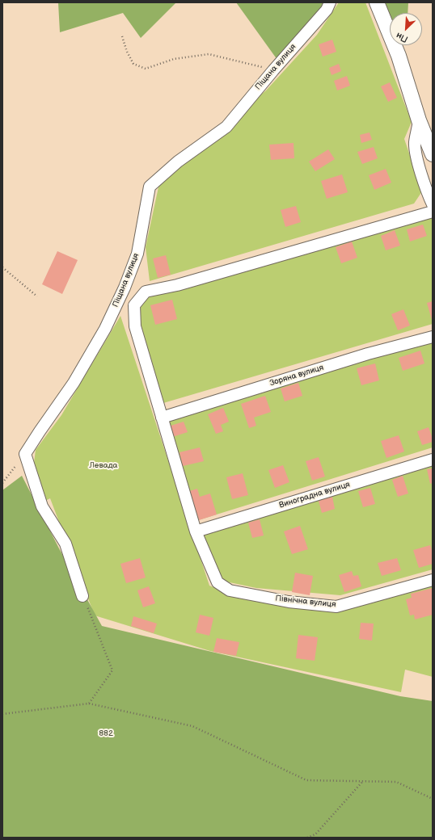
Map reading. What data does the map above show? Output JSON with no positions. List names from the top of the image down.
{
  "streets": {
    "street": [
      "Піщана вулиця",
      "Зоряна вулиця",
      "Виноградна вулиця",
      "Північна вулиця"
    ]
  },
  "crossings": [
    ["Виноградна вулиця", "Північна вулиця"]
  ],
  "parks": ["Левада", "882"],
  "north": "bottom left"
}
